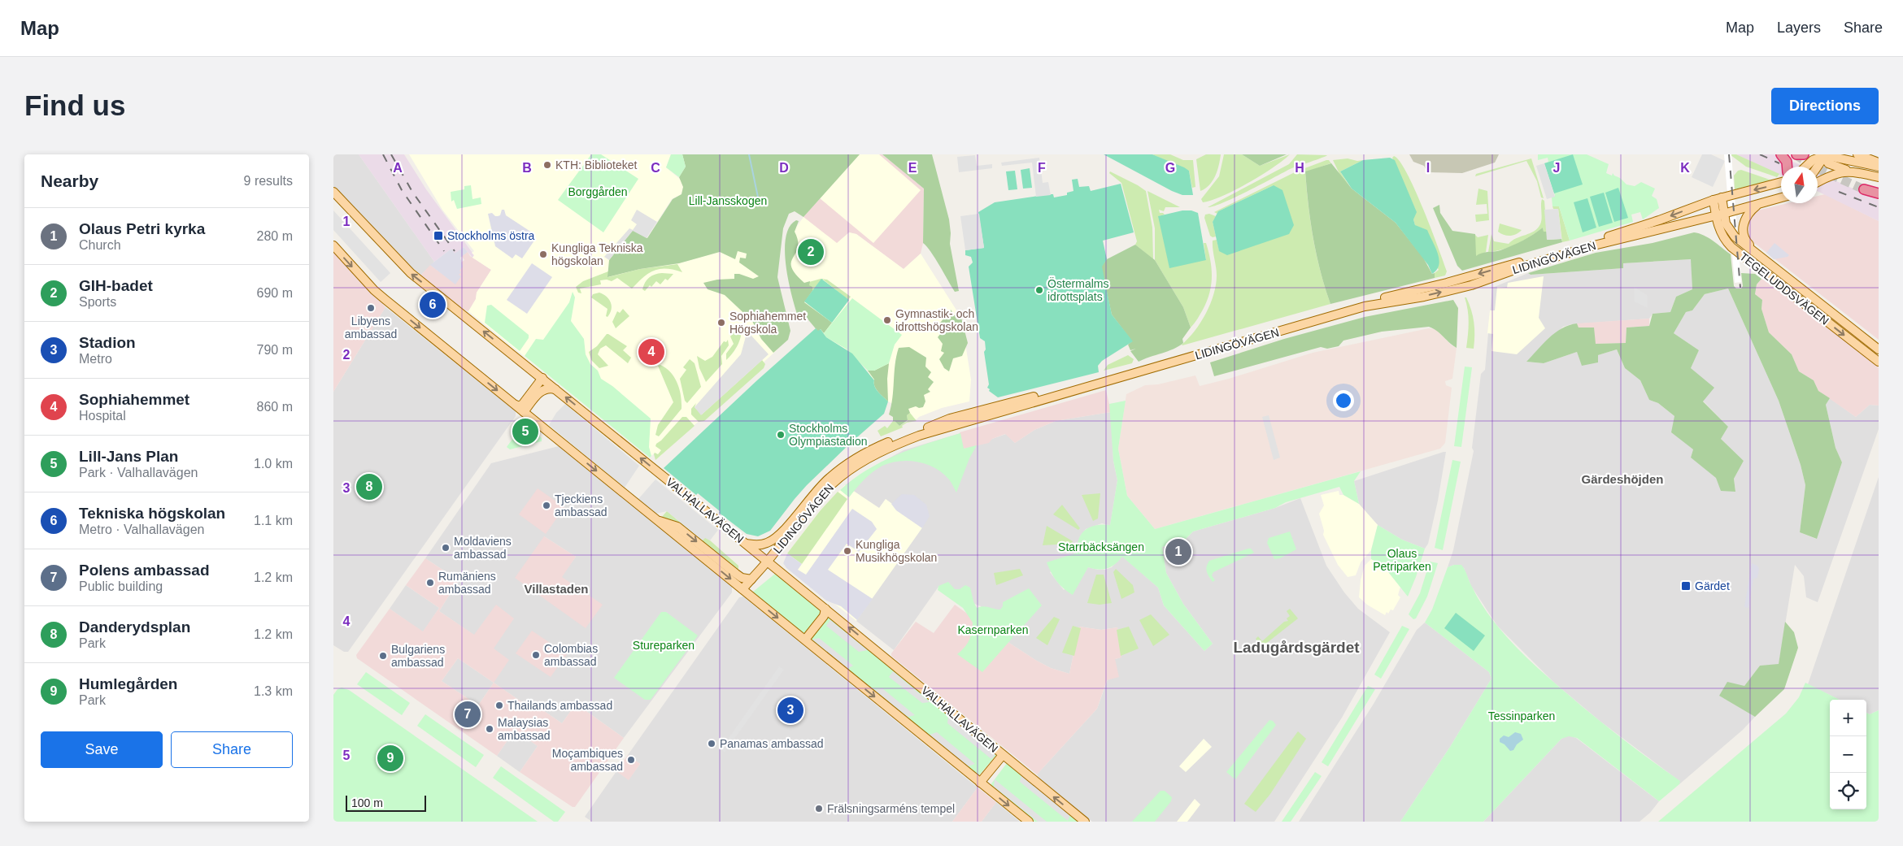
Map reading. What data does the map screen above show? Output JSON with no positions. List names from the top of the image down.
{
  "streets": {
    "main road": ["LIDINGÖVÄGEN", "TEGELUDDSVÄGEN", "VALHALLAVÄGEN"]
  },
  "crossings": [
    ["LIDINGÖVÄGEN", "TEGELUDDSVÄGEN"],
    ["LIDINGÖVÄGEN", "VALHALLAVÄGEN"]
  ],
  "districts": ["Gärdeshöjden", "Villastaden", "Ladugårdsgärdet"],
  "parks": [
    "Borggården",
    "Lill-Jansskogen",
    "Starrbäcksängen",
    "Olaus Petriparken",
    "Kasernparken",
    "Stureparken",
    "Tessinparken"
  ],
  "places": {
    "other": [
      "KTH: Biblioteket",
      "Kungliga Tekniska högskolan",
      "Östermalms idrottsplats",
      "Libyens ambassad",
      "Gymnastik- och idrottshögskolan",
      "Sophiahemmet Högskola",
      "Stockholms Olympiastadion",
      "Tjeckiens ambassad",
      "Moldaviens ambassad",
      "Kungliga Musikhögskolan",
      "Rumäniens ambassad",
      "Colombias ambassad",
      "Bulgariens ambassad",
      "Thailands ambassad",
      "Malaysias ambassad",
      "Panamas ambassad",
      "Moçambiques ambassad",
      "Frälsningsarméns tempel"
    ],
    "transit": ["Stockholms östra", "Gärdet"]
  },
  "scale_bar": "100 m",
  "north": "top",
  "page": {
    "header": "Map",
    "nav": ["Map", "Layers", "Share"],
    "buttons": [
      "Directions",
      ["Save", "Share"]
    ],
    "title": "Find us",
    "heading": ["Nearby", "9 results"],
    "list": [
      {
        "mark": "1",
        "name": "Olaus Petri kyrka",
        "note": "Church",
        "value": "280 m"
      },
      {
        "mark": "2",
        "name": "GIH-badet",
        "note": "Sports",
        "value": "690 m"
      },
      {
        "mark": "3",
        "name": "Stadion",
        "note": "Metro",
        "value": "790 m"
      },
      {
        "mark": "4",
        "name": "Sophiahemmet",
        "note": "Hospital",
        "value": "860 m"
      },
      {
        "mark": "5",
        "name": "Lill-Jans Plan",
        "note": "Park · Valhallavägen",
        "value": "1.0 km"
      },
      {
        "mark": "6",
        "name": "Tekniska högskolan",
        "note": "Metro · Valhallavägen",
        "value": "1.1 km"
      },
      {
        "mark": "7",
        "name": "Polens ambassad",
        "note": "Public building",
        "value": "1.2 km"
      },
      {
        "mark": "8",
        "name": "Danderydsplan",
        "note": "Park",
        "value": "1.2 km"
      },
      {
        "mark": "9",
        "name": "Humlegården",
        "note": "Park",
        "value": "1.3 km"
      }
    ],
    "pins": [
      "2",
      "6",
      "4",
      "5",
      "8",
      "1",
      "3",
      "7",
      "9"
    ],
    "map_buttons": ["+", "−"],
    "scale": "100 m"
  },
  "grid": {
    "columns": [
      "A",
      "B",
      "C",
      "D",
      "E",
      "F",
      "G",
      "H",
      "I",
      "J",
      "K"
    ],
    "rows": [
      "1",
      "2",
      "3",
      "4",
      "5"
    ]
  }
}
